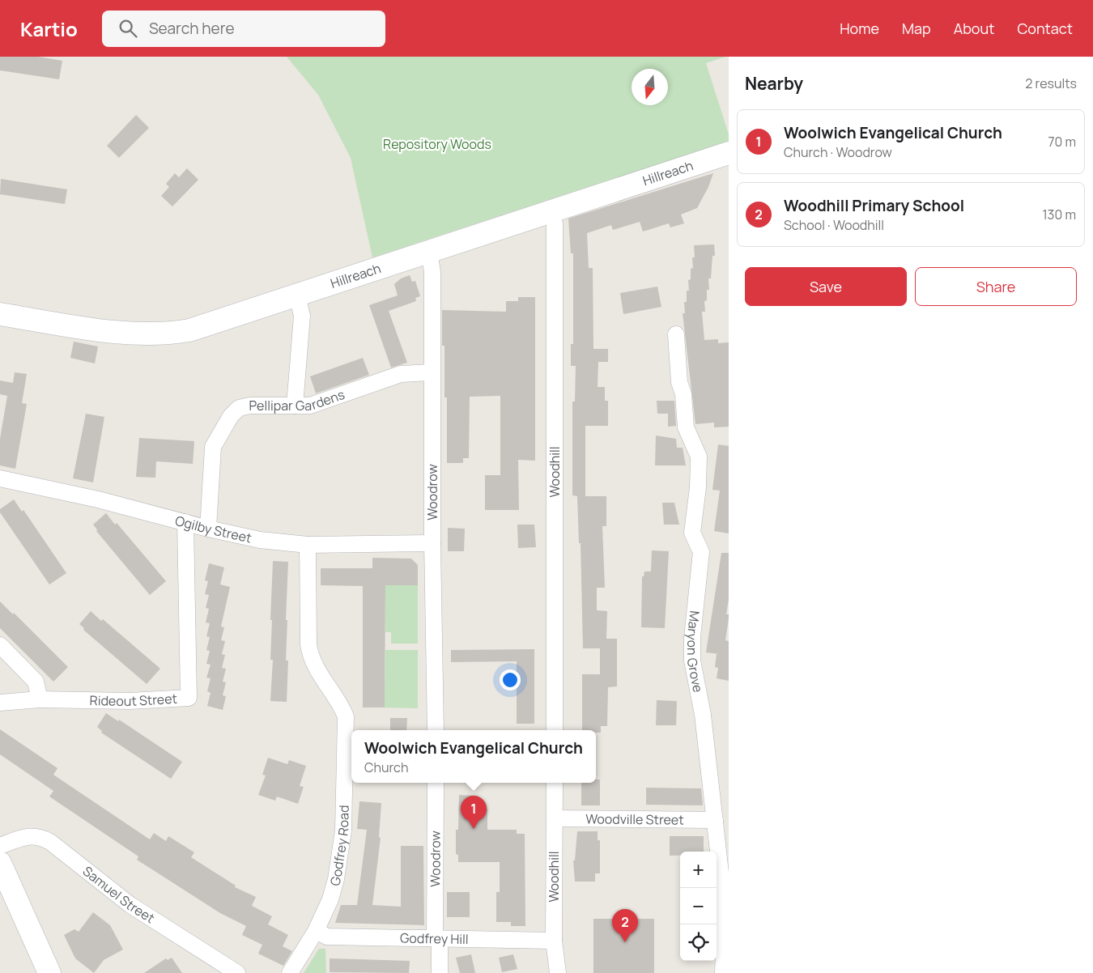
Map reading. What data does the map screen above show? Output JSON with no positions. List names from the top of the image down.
{
  "streets": {
    "main road": ["Hillreach"],
    "street": [
      "Pellipar Gardens",
      "Woodhill",
      "Woodrow",
      "Ogilby Street",
      "Maryon Grove",
      "Rideout Street",
      "Woodville Street",
      "Godfrey Road",
      "Samuel Street",
      "Godfrey Hill"
    ]
  },
  "crossings": [
    ["Hillreach", "Woodhill"],
    ["Hillreach", "Woodrow"],
    ["Pellipar Gardens", "Woodrow"],
    ["Pellipar Gardens", "Ogilby Street"],
    ["Woodhill", "Woodville Street"],
    ["Woodhill", "Godfrey Hill"],
    ["Woodrow", "Ogilby Street"],
    ["Woodrow", "Godfrey Hill"],
    ["Ogilby Street", "Rideout Street"],
    ["Ogilby Street", "Godfrey Road"],
    ["Maryon Grove", "Woodville Street"],
    ["Godfrey Road", "Godfrey Hill"]
  ],
  "parks": ["Repository Woods"],
  "north": "bottom",
  "page": {
    "header": "Kartio",
    "search": "Search here",
    "nav": [
      "Home",
      "Map",
      "About",
      "Contact"
    ],
    "heading": ["Nearby", "2 results"],
    "list": [
      {
        "mark": "1",
        "name": "Woolwich Evangelical Church",
        "note": "Church · Woodrow",
        "value": "70 m"
      },
      {
        "mark": "2",
        "name": "Woodhill Primary School",
        "note": "School · Woodhill",
        "value": "130 m"
      }
    ],
    "buttons": ["Save", "Share"],
    "popup": ["Woolwich Evangelical Church", "Church"],
    "pins": ["1", "2"],
    "map_buttons": ["+", "−"]
  }
}
